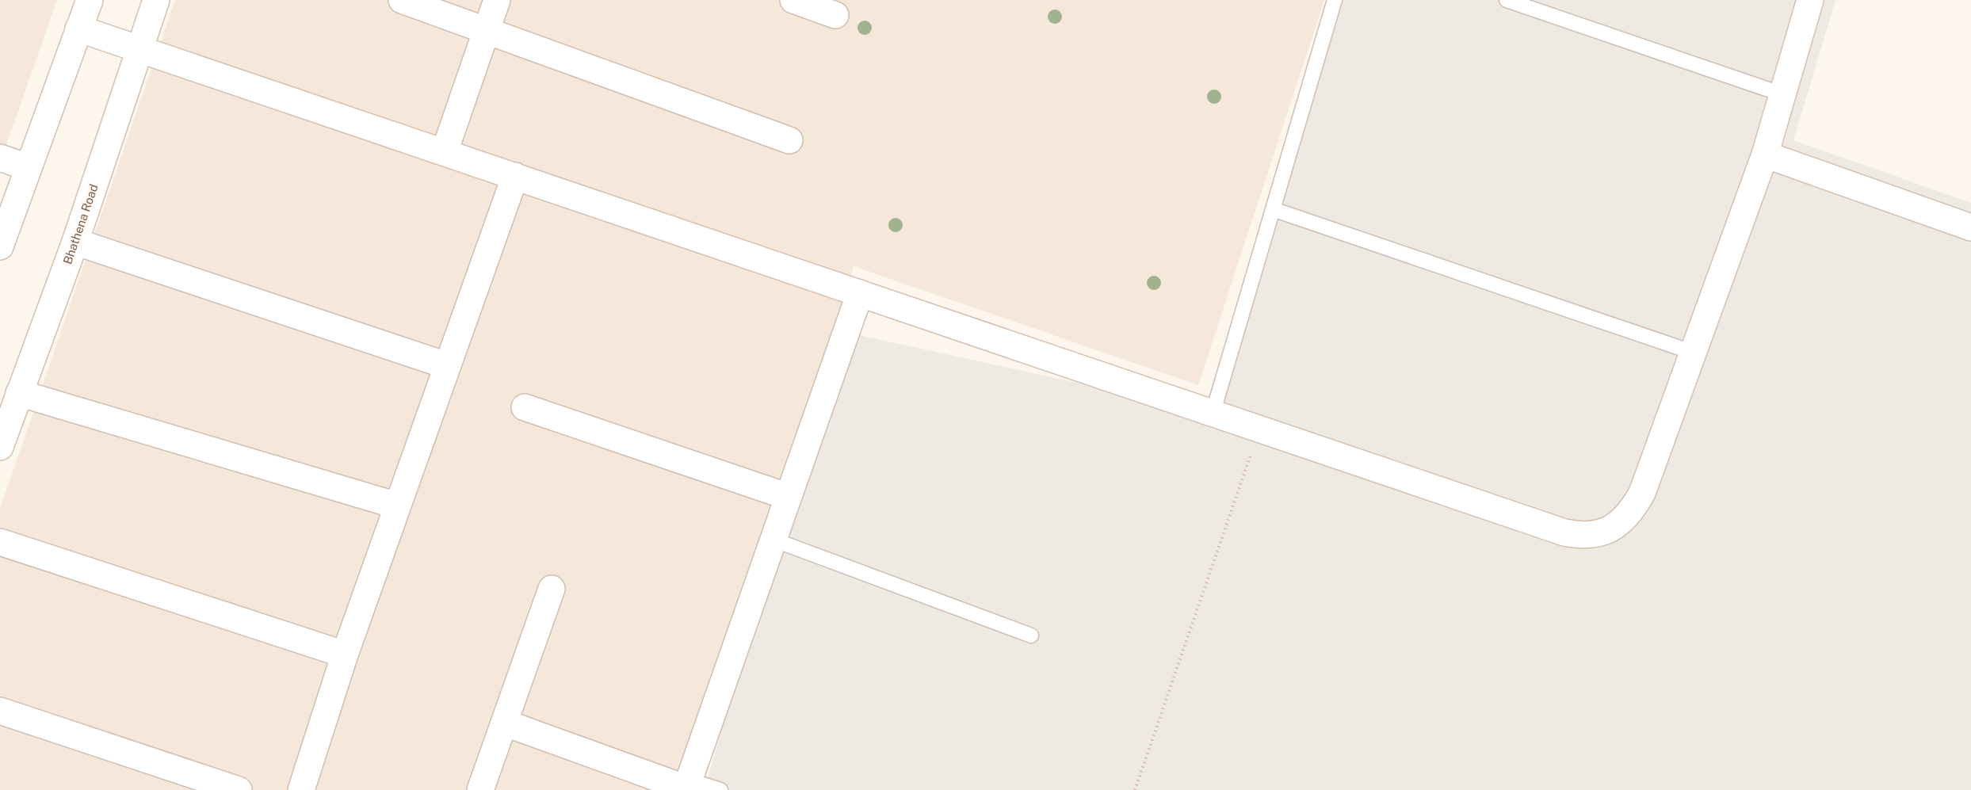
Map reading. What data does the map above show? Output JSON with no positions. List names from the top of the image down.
{
  "streets": {
    "street": ["Bhathena Road"]
  }
}
